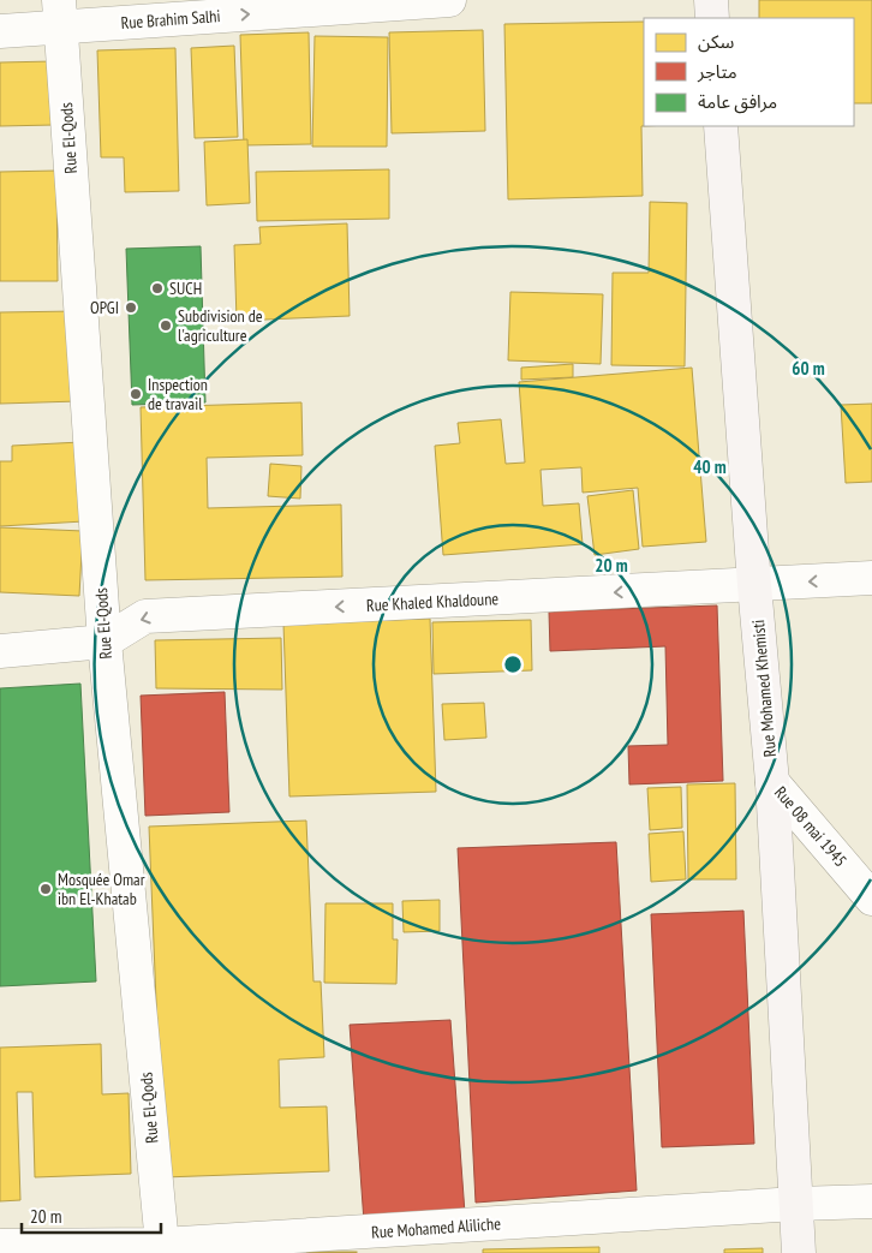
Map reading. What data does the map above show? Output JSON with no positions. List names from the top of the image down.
{
  "streets": {
    "main road": ["Rue Mohamed Khemisti"],
    "street": [
      "Rue Brahim Salhi",
      "Rue El-Qods",
      "Rue Khaled Khaldoune",
      "Rue 08 mai 1945",
      "Rue Mohamed Aliliche"
    ]
  },
  "crossings": [
    ["Rue Brahim Salhi", "Rue El-Qods"],
    ["Rue El-Qods", "Rue Khaled Khaldoune"],
    ["Rue El-Qods", "Rue Mohamed Aliliche"],
    ["Rue Khaled Khaldoune", "Rue Mohamed Khemisti"],
    ["Rue Mohamed Khemisti", "Rue 08 mai 1945"],
    ["Rue Mohamed Khemisti", "Rue Mohamed Aliliche"]
  ],
  "one_way": ["Rue Brahim Salhi", "Rue Khaled Khaldoune"],
  "places": [
    "SUCH",
    "OPGI",
    "Subdivision de l'agriculture",
    "Inspection de travail",
    "Mosquée Omar ibn El-Khatab"
  ],
  "legend": ["سكن", "متاجر", "مرافق عامة"],
  "scale_bar": "20 m",
  "rings": ["60 m", "40 m", "20 m"]
}
